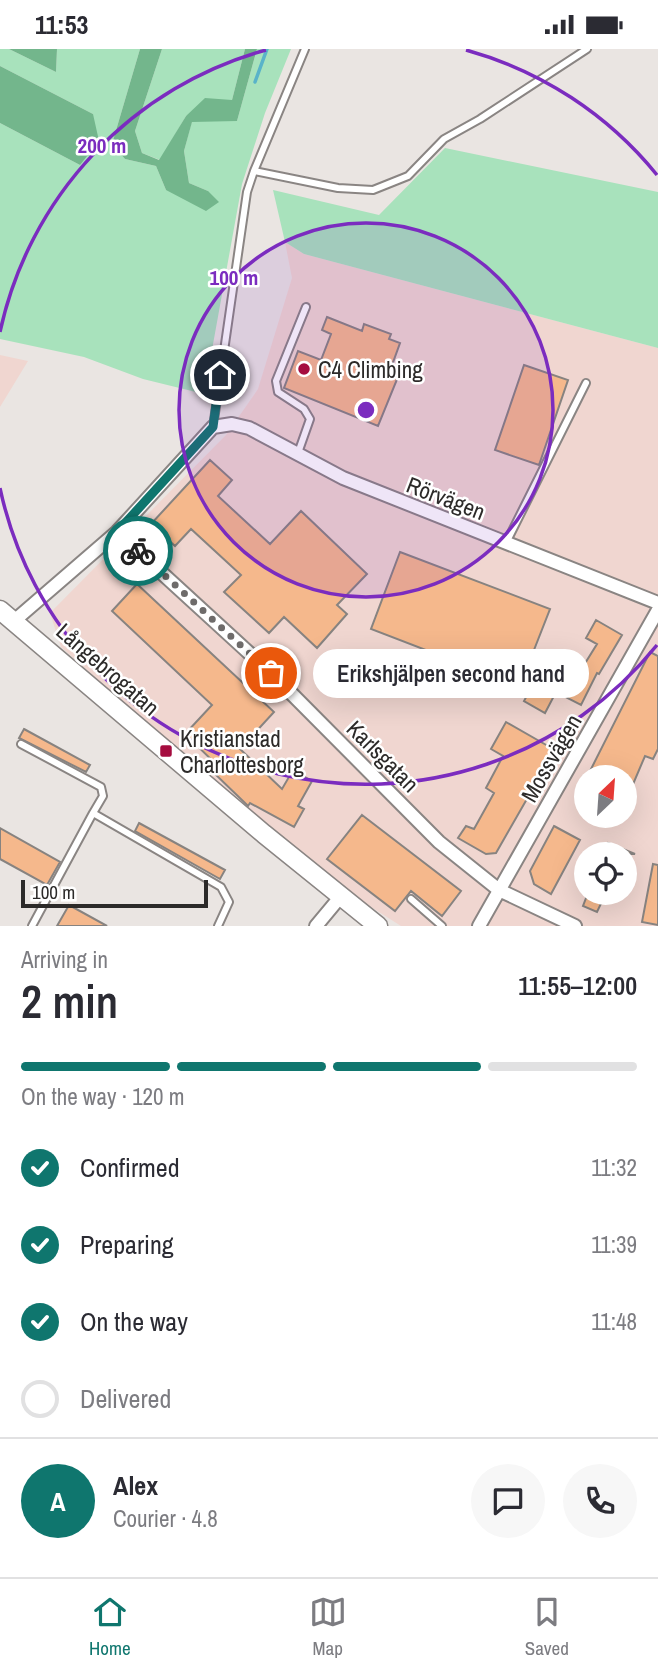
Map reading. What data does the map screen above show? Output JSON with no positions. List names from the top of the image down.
{
  "streets": {
    "main road": ["Långebrogatan"],
    "street": ["Rörvägen", "Karlsgatan", "Mossvägen"]
  },
  "crossings": [
    ["Karlsgatan", "Mossvägen"]
  ],
  "places": {
    "other": ["C4 Climbing", "Erikshjälpen second hand"],
    "transit": ["Kristianstad Charlottesborg"]
  },
  "scale_bar": "100 m",
  "north": "top right",
  "page": {
    "status": "11:53",
    "bubble": "Erikshjälpen second hand",
    "scale": "100 m",
    "heading": ["2 min", "Arriving in", "11:55–12:00"],
    "panel": ["Alex", "Courier · 4.8"],
    "bar": "On the way · 120 m",
    "list": [
      ["Confirmed", "11:32"],
      ["Preparing", "11:39"],
      ["On the way", "11:48"],
      "Delivered"
    ],
    "round": "A",
    "tabs": ["Home", "Map", "Saved"]
  },
  "rings": ["200 m", "100 m"]
}
